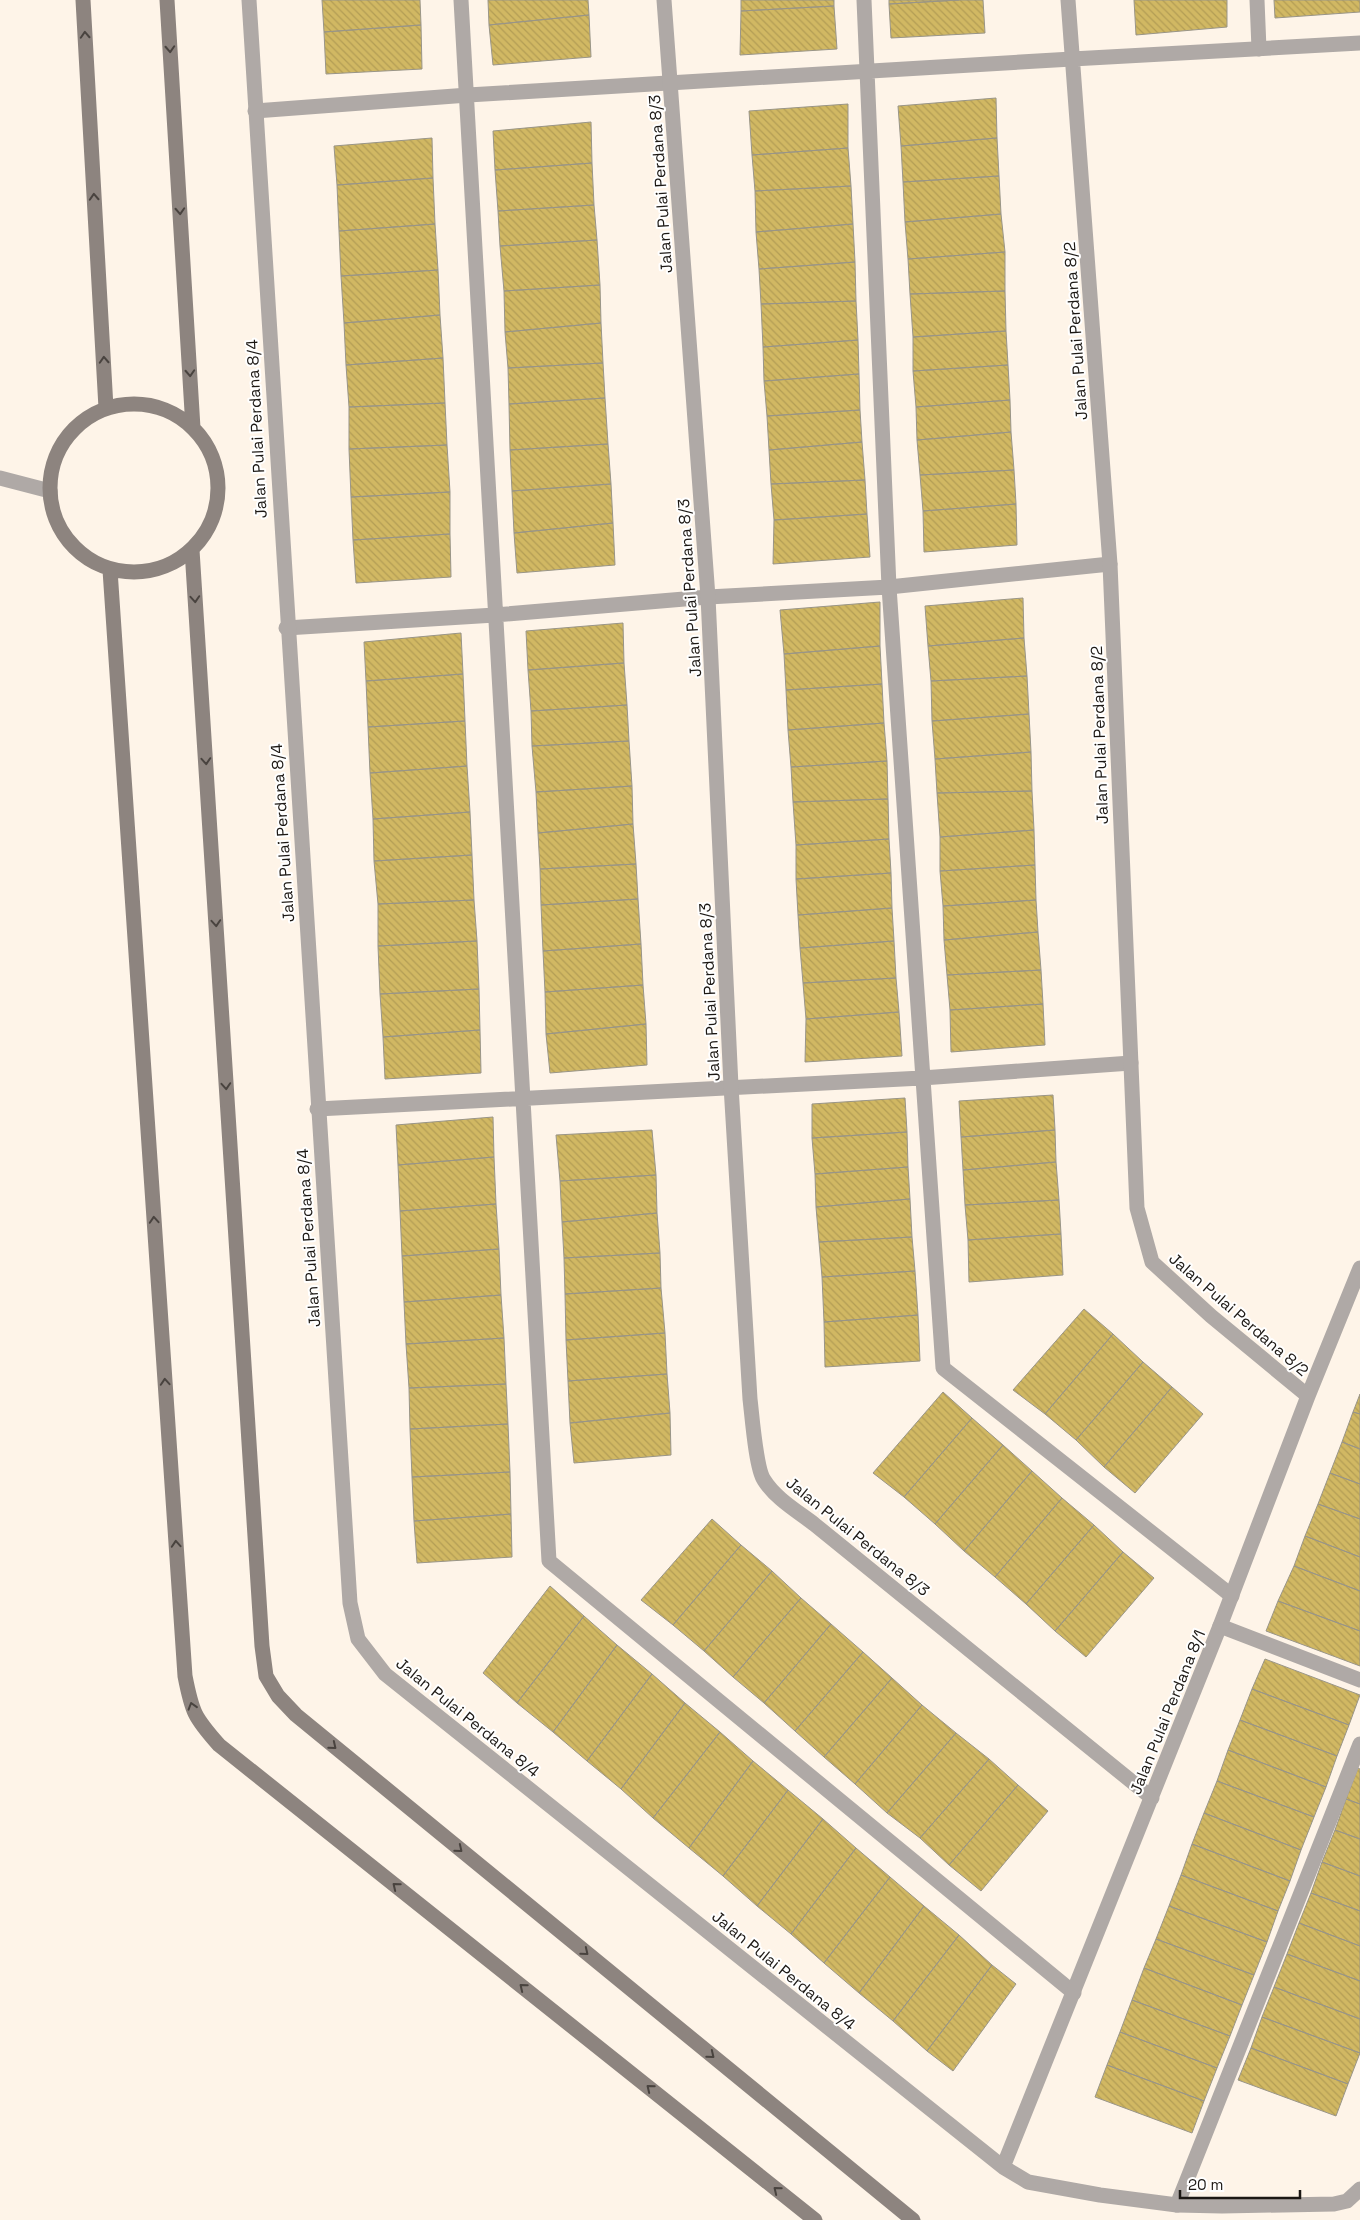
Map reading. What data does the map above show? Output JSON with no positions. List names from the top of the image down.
{
  "streets": {
    "street": [
      "Jalan Pulai Perdana 8/3",
      "Jalan Pulai Perdana 8/2",
      "Jalan Pulai Perdana 8/4",
      "Jalan Pulai Perdana 8/1"
    ]
  },
  "crossings": [
    ["Jalan Pulai Perdana 8/3", "Jalan Pulai Perdana 8/1"],
    ["Jalan Pulai Perdana 8/2", "Jalan Pulai Perdana 8/1"],
    ["Jalan Pulai Perdana 8/4", "Jalan Pulai Perdana 8/1"]
  ],
  "scale_bar": "20 m"
}
